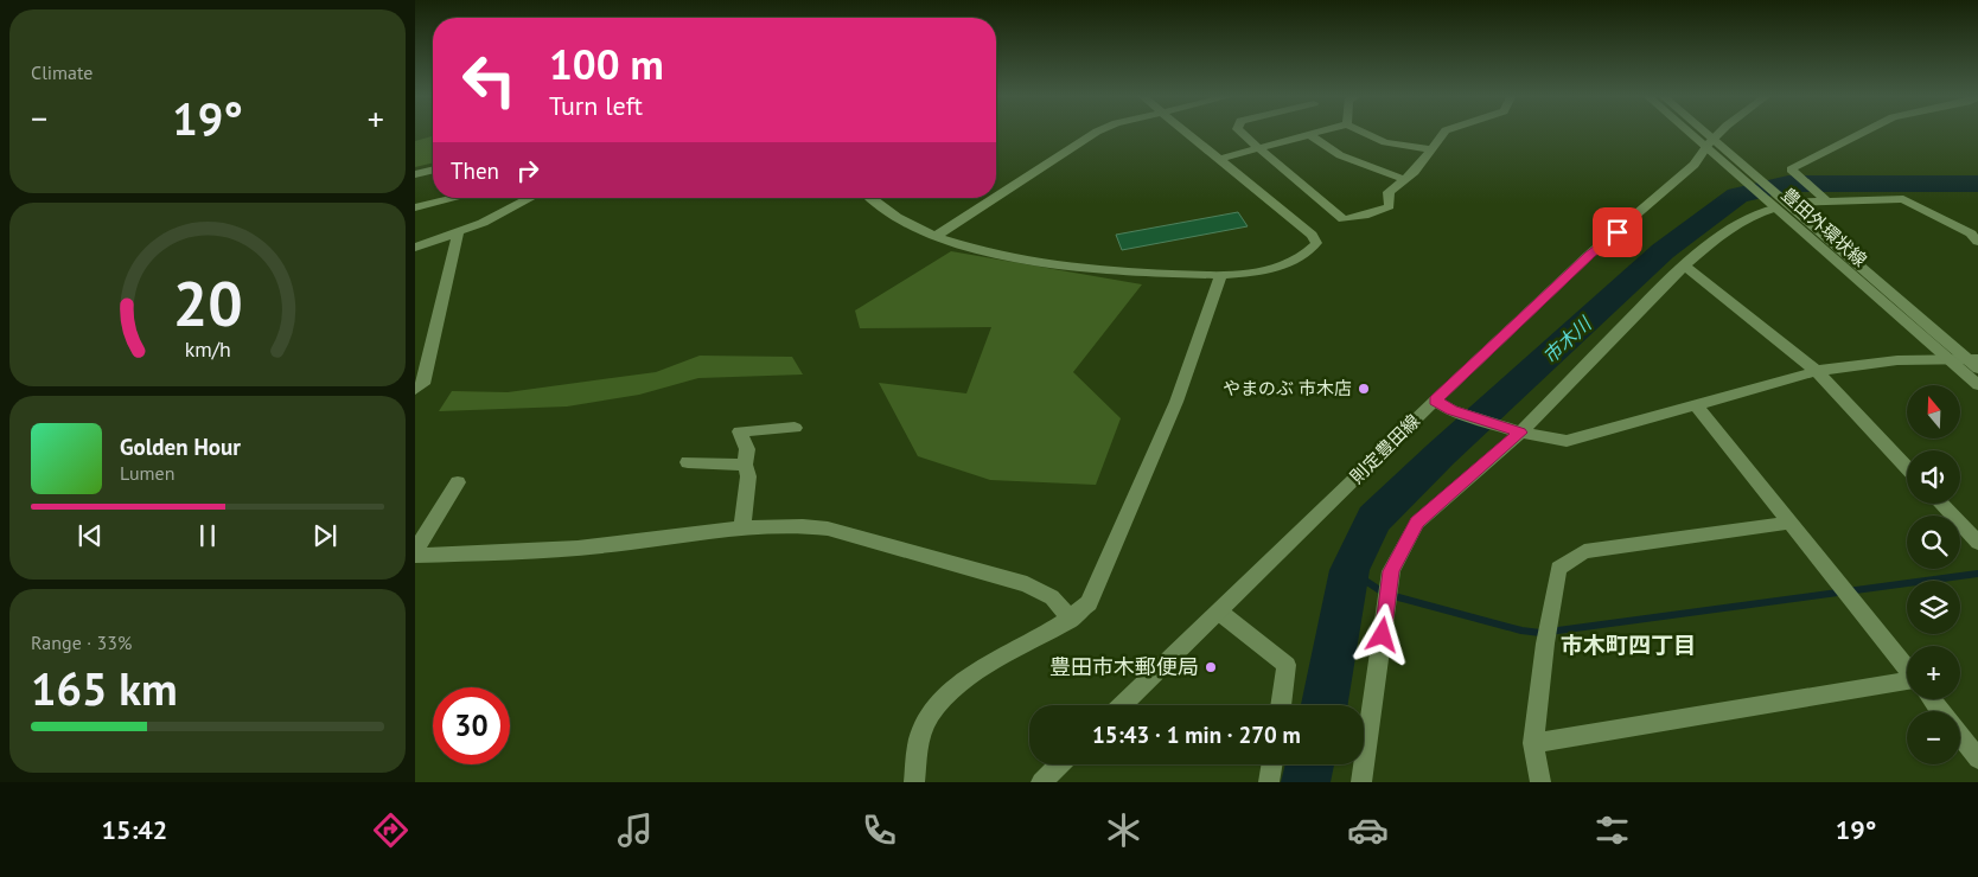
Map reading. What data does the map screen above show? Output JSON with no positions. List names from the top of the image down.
{
  "streets": {
    "street": ["豊田外環状線", "則定豊田線"]
  },
  "crossings": [
    ["豊田外環状線", "則定豊田線"]
  ],
  "districts": ["市木町四丁目"],
  "water": ["市木川"],
  "places": ["やまのぶ 市木店", "豊田市木郵便局"],
  "north": "top",
  "page": {
    "tile": [
      "Climate",
      ["Range · 33%", "165 km"]
    ],
    "turn": ["100 m", "Turn left"],
    "heat": ["−", "19°", "+"],
    "then": "Then",
    "map_buttons": ["+", "−"],
    "song": ["Golden Hour", "Lumen"],
    "limit": "30",
    "trip": "15:43 · 1 min · 270 m",
    "tabs": ["15:42", "19°"],
    "gauge": ["20", "km/h"]
  }
}
